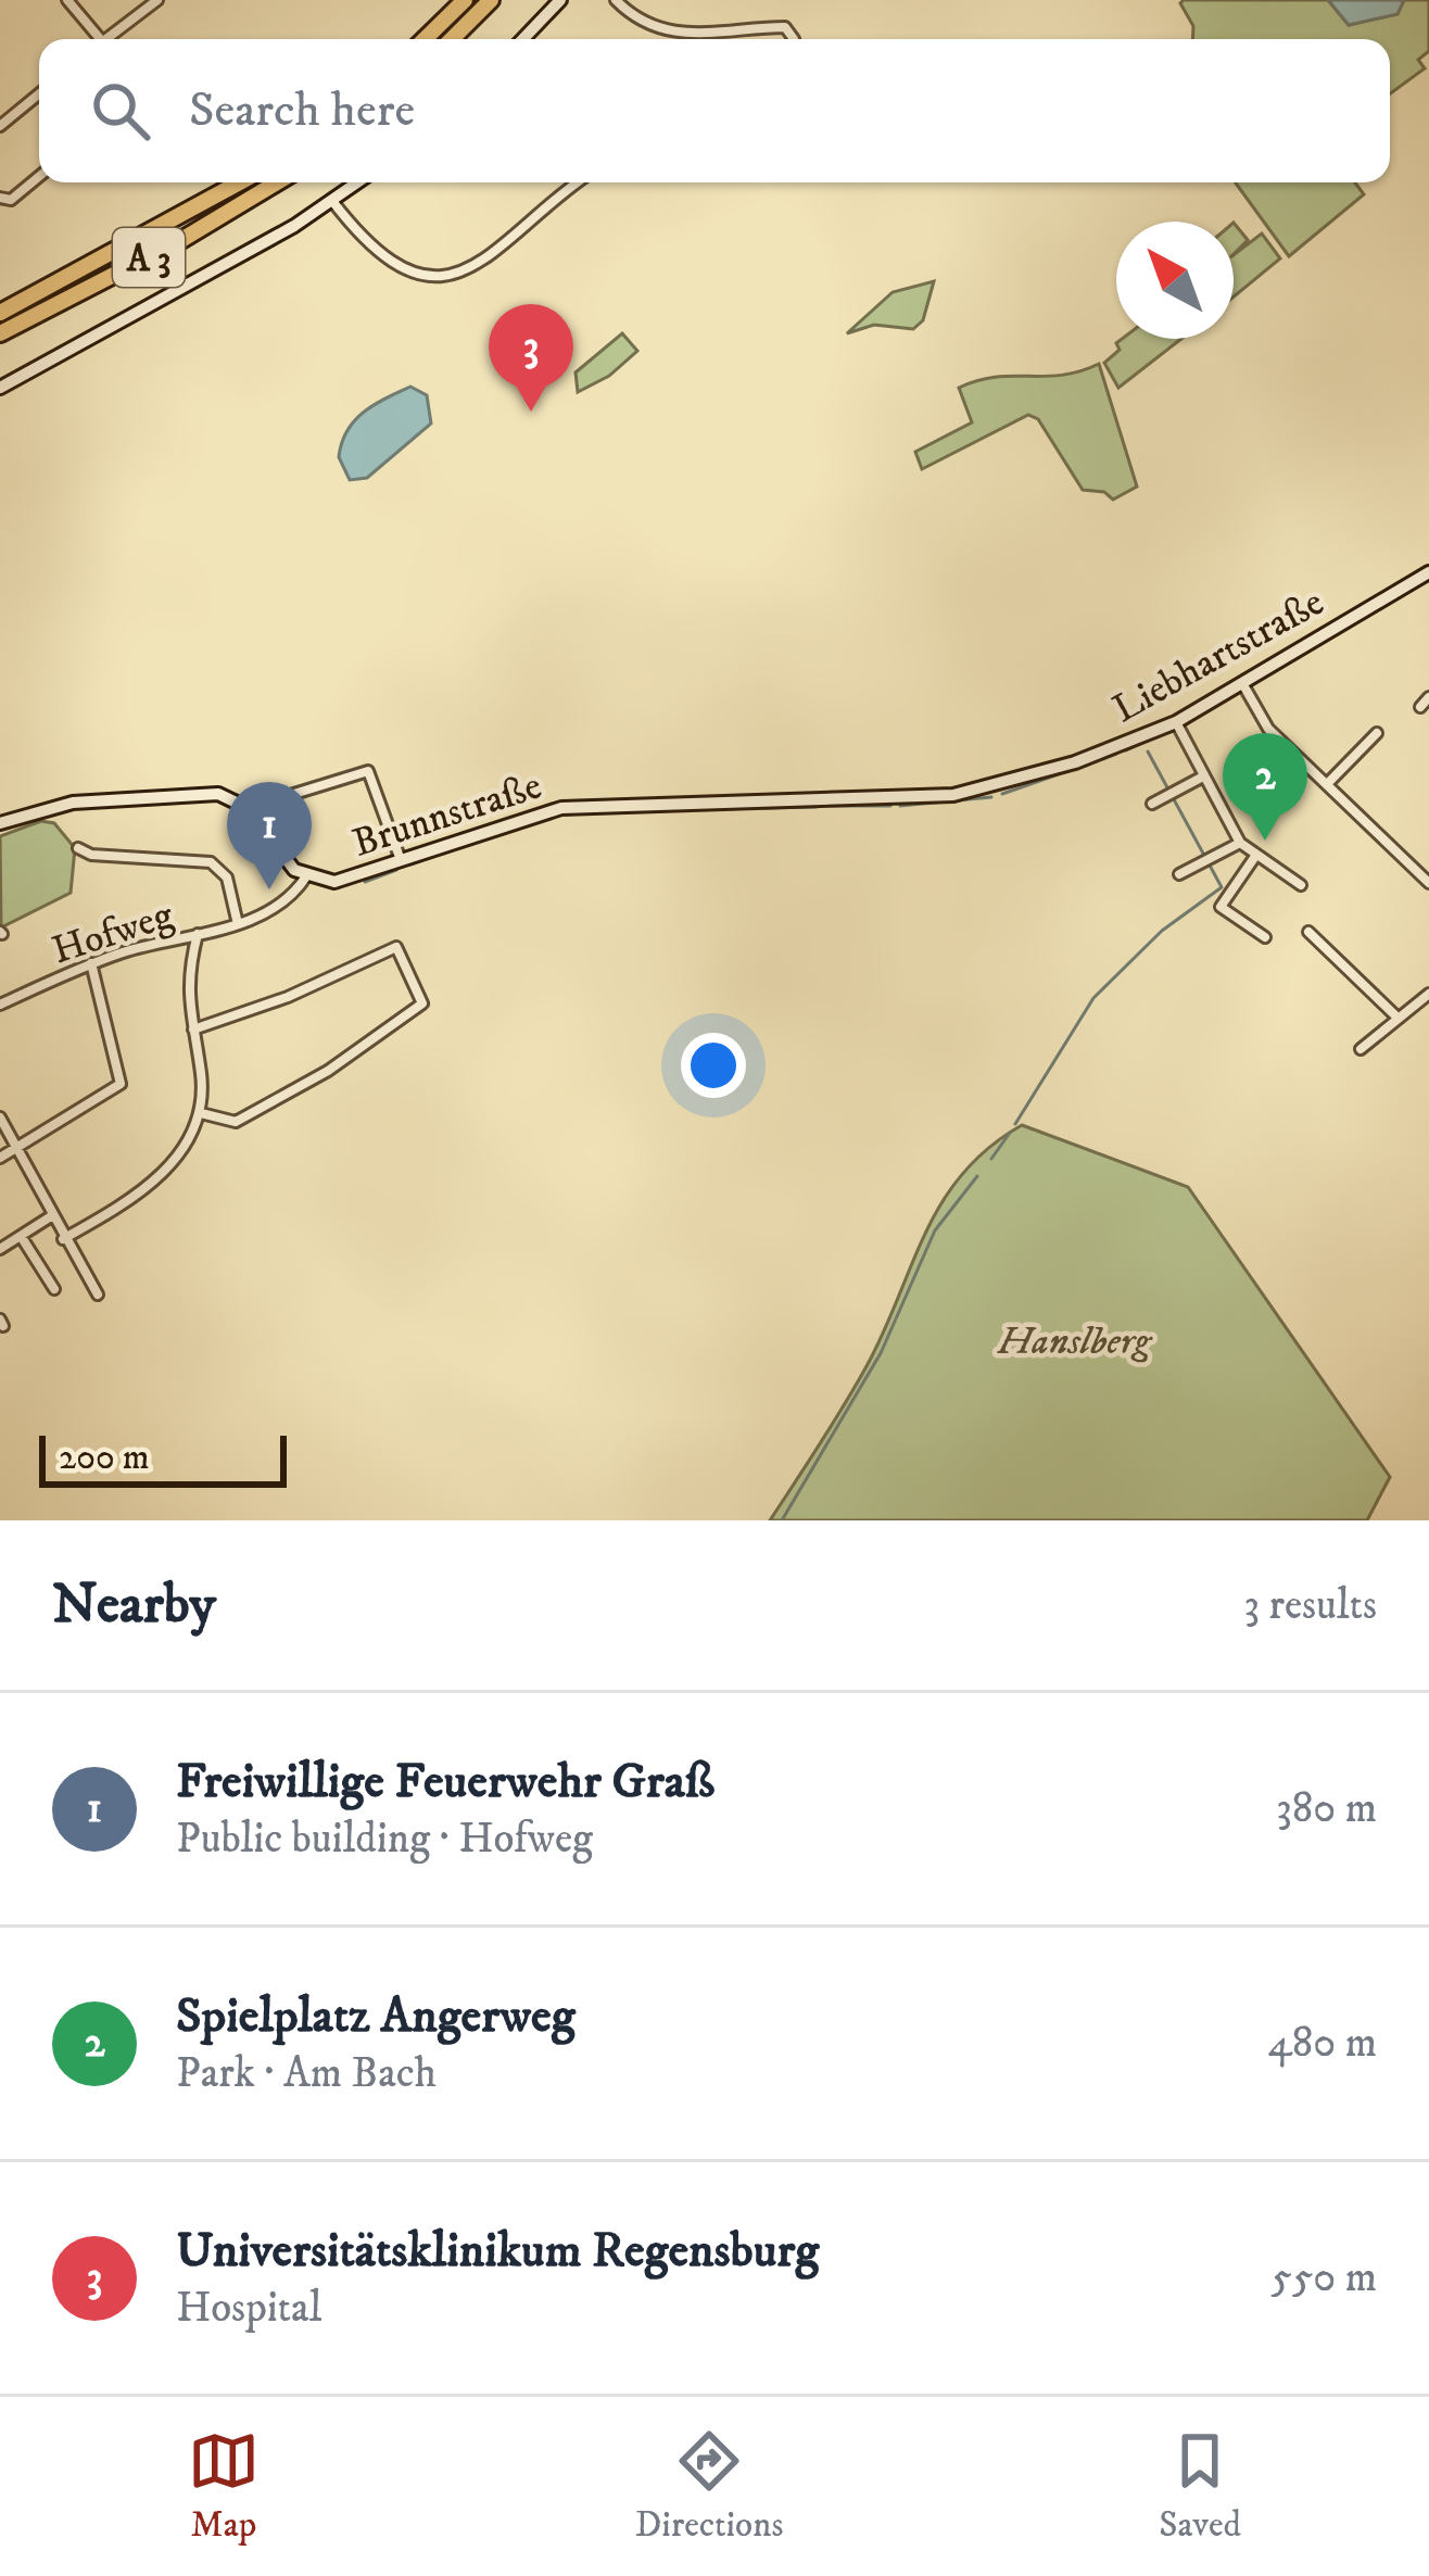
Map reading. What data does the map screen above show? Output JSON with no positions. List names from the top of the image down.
{
  "streets": {
    "highway": ["A 3"],
    "street": ["Liebhartstraße", "Brunnstraße", "Hofweg"]
  },
  "crossings": [
    ["Liebhartstraße", "Brunnstraße"],
    ["Brunnstraße", "Hofweg"]
  ],
  "parks": ["Hanslberg"],
  "scale_bar": "200 m",
  "north": "top left",
  "page": {
    "search": "Search here",
    "pins": ["3", "2", "1"],
    "scale": "200 m",
    "heading": ["Nearby", "3 results"],
    "list": [
      {
        "mark": "1",
        "name": "Freiwillige Feuerwehr Graß",
        "note": "Public building · Hofweg",
        "value": "380 m"
      },
      {
        "mark": "2",
        "name": "Spielplatz Angerweg",
        "note": "Park · Am Bach",
        "value": "480 m"
      },
      {
        "mark": "3",
        "name": "Universitätsklinikum Regensburg",
        "note": "Hospital",
        "value": "550 m"
      }
    ],
    "nav": ["Map", "Directions", "Saved"]
  }
}
